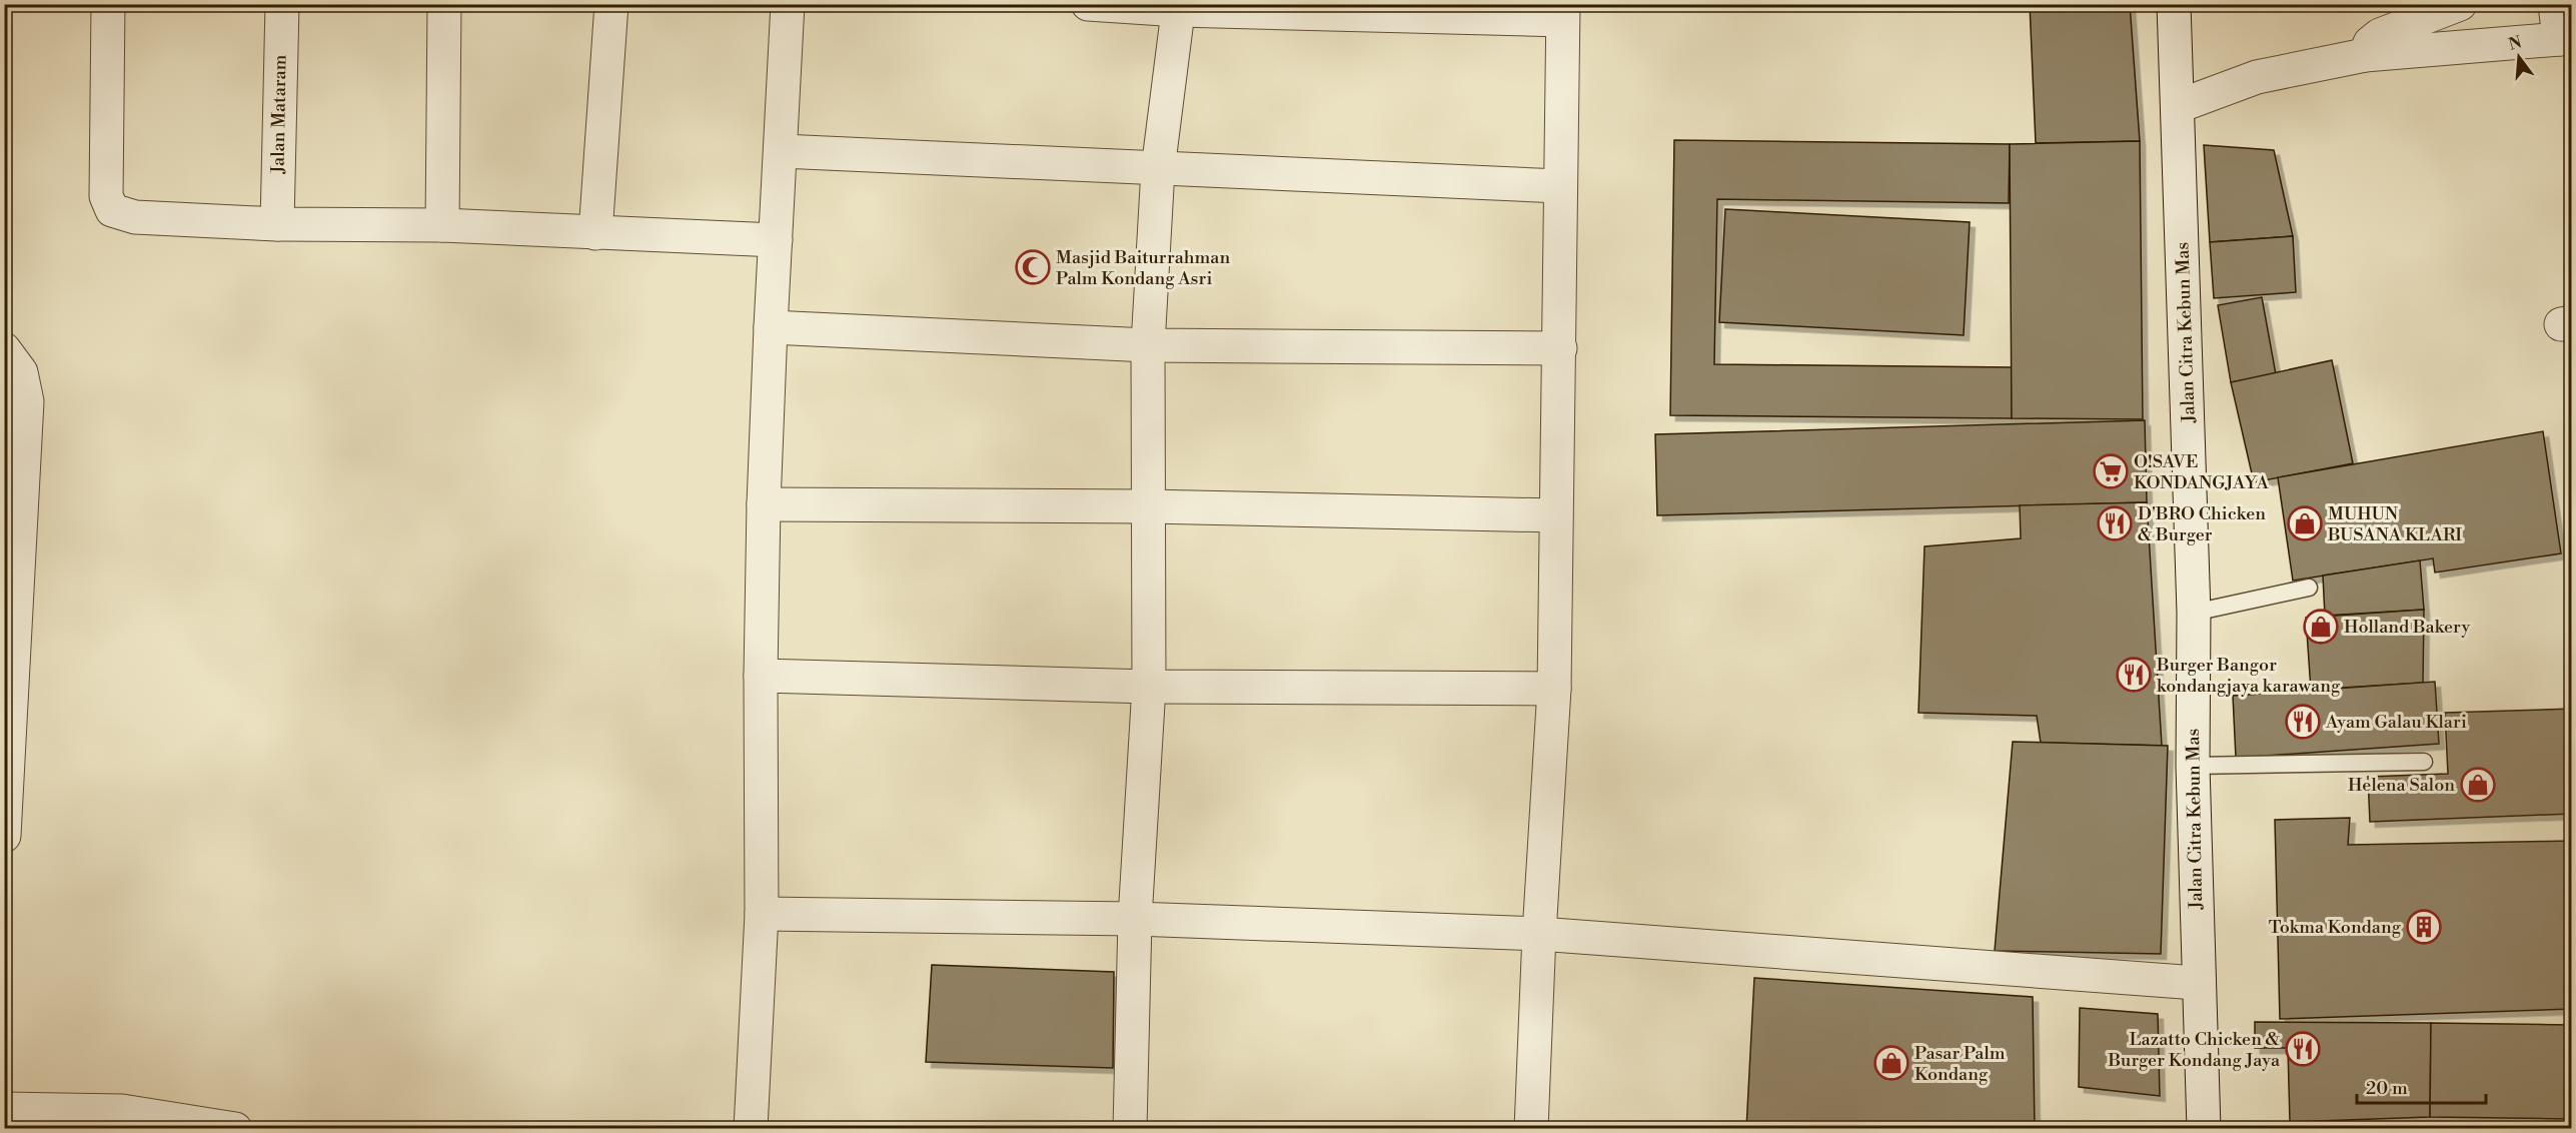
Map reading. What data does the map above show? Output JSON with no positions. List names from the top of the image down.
{
  "streets": {
    "street": ["Jalan Mataram", "Jalan Citra Kebun Mas"]
  },
  "places": {
    "mosque": ["Masjid Baiturrahman Palm Kondang Asri"],
    "supermarket": ["O!SAVE KONDANGJAYA"],
    "restaurant": [
      "D'BRO Chicken & Burger",
      "Burger Bangor kondangjaya karawang",
      "Ayam Galau Klari",
      "Lazatto Chicken & Burger Kondang Jaya"
    ],
    "shop": [
      "MUHUN BUSANA KLARI",
      "Holland Bakery",
      "Helena Salon",
      "Pasar Palm Kondang"
    ],
    "building": ["Tokma Kondang"]
  },
  "scale_bar": "20 m",
  "north": "top"
}
